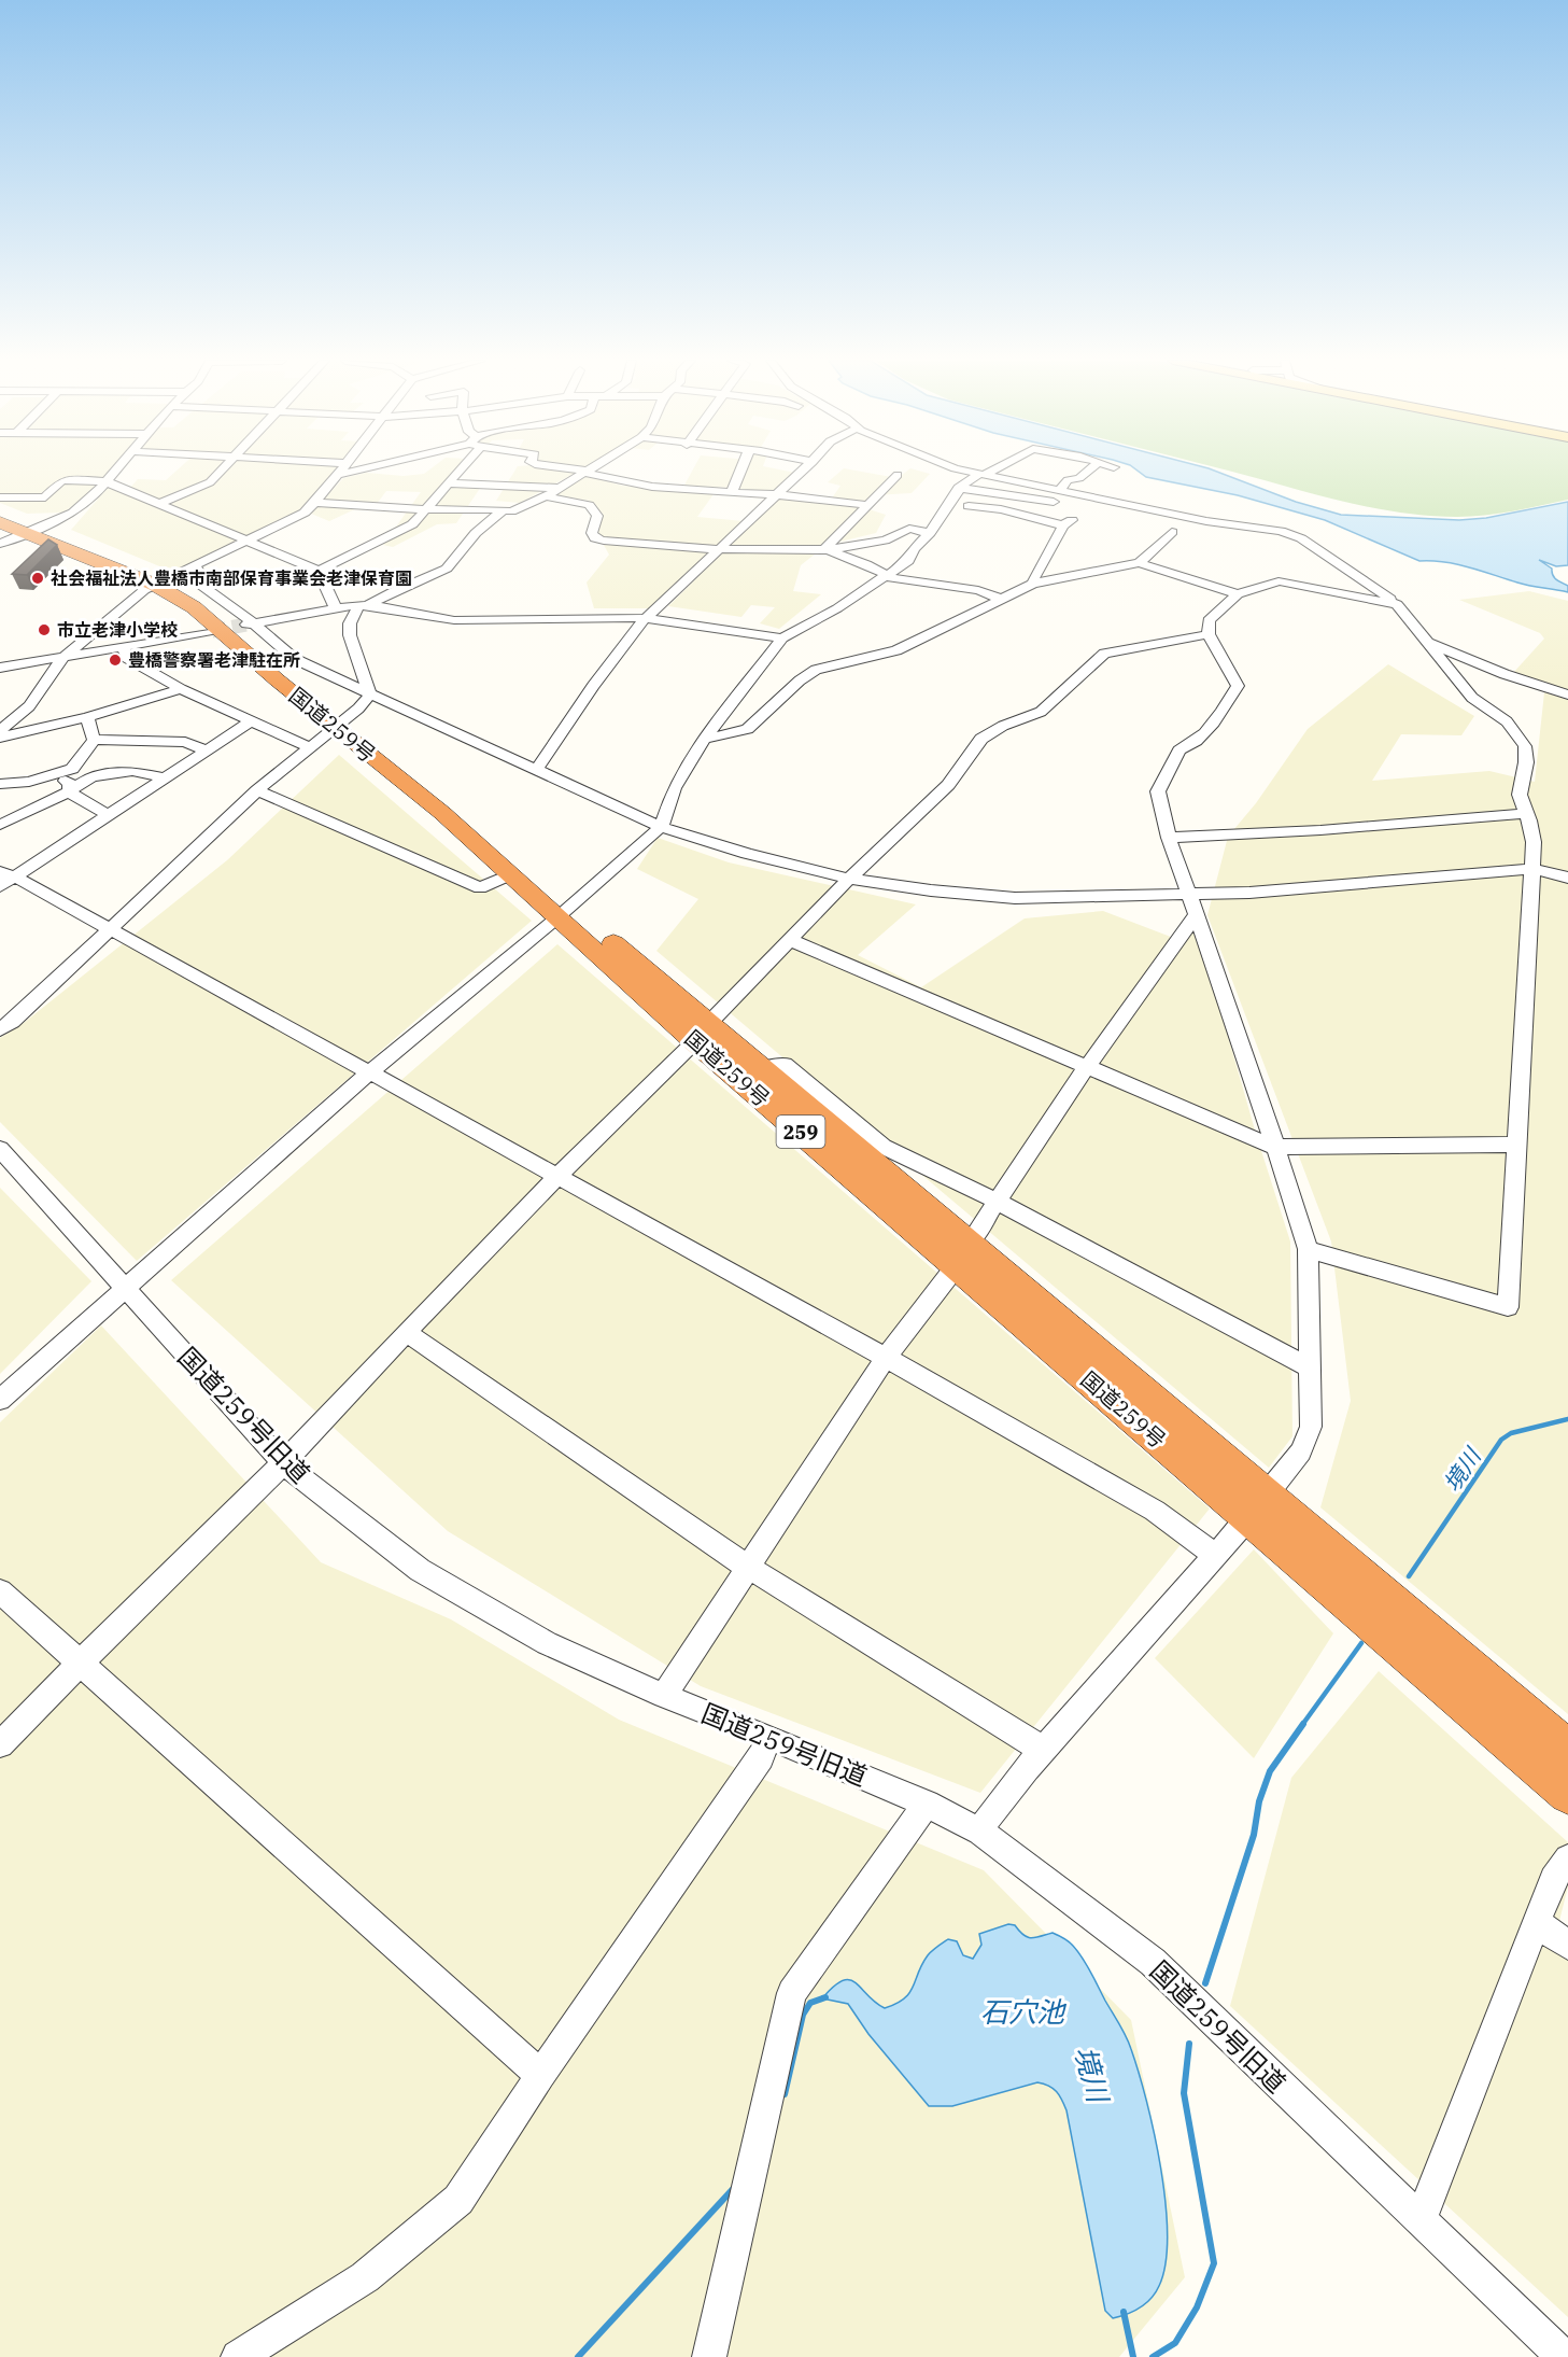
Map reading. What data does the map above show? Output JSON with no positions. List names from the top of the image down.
{
  "streets": {
    "highway": ["国道259号", "259"],
    "street": ["国道259号旧道"]
  },
  "water": ["境川", "石穴池"],
  "places": ["社会福祉法人豊橋市南部保育事業会老津保育園", "市立老津小学校", "豊橋警察署老津駐在所"]
}
